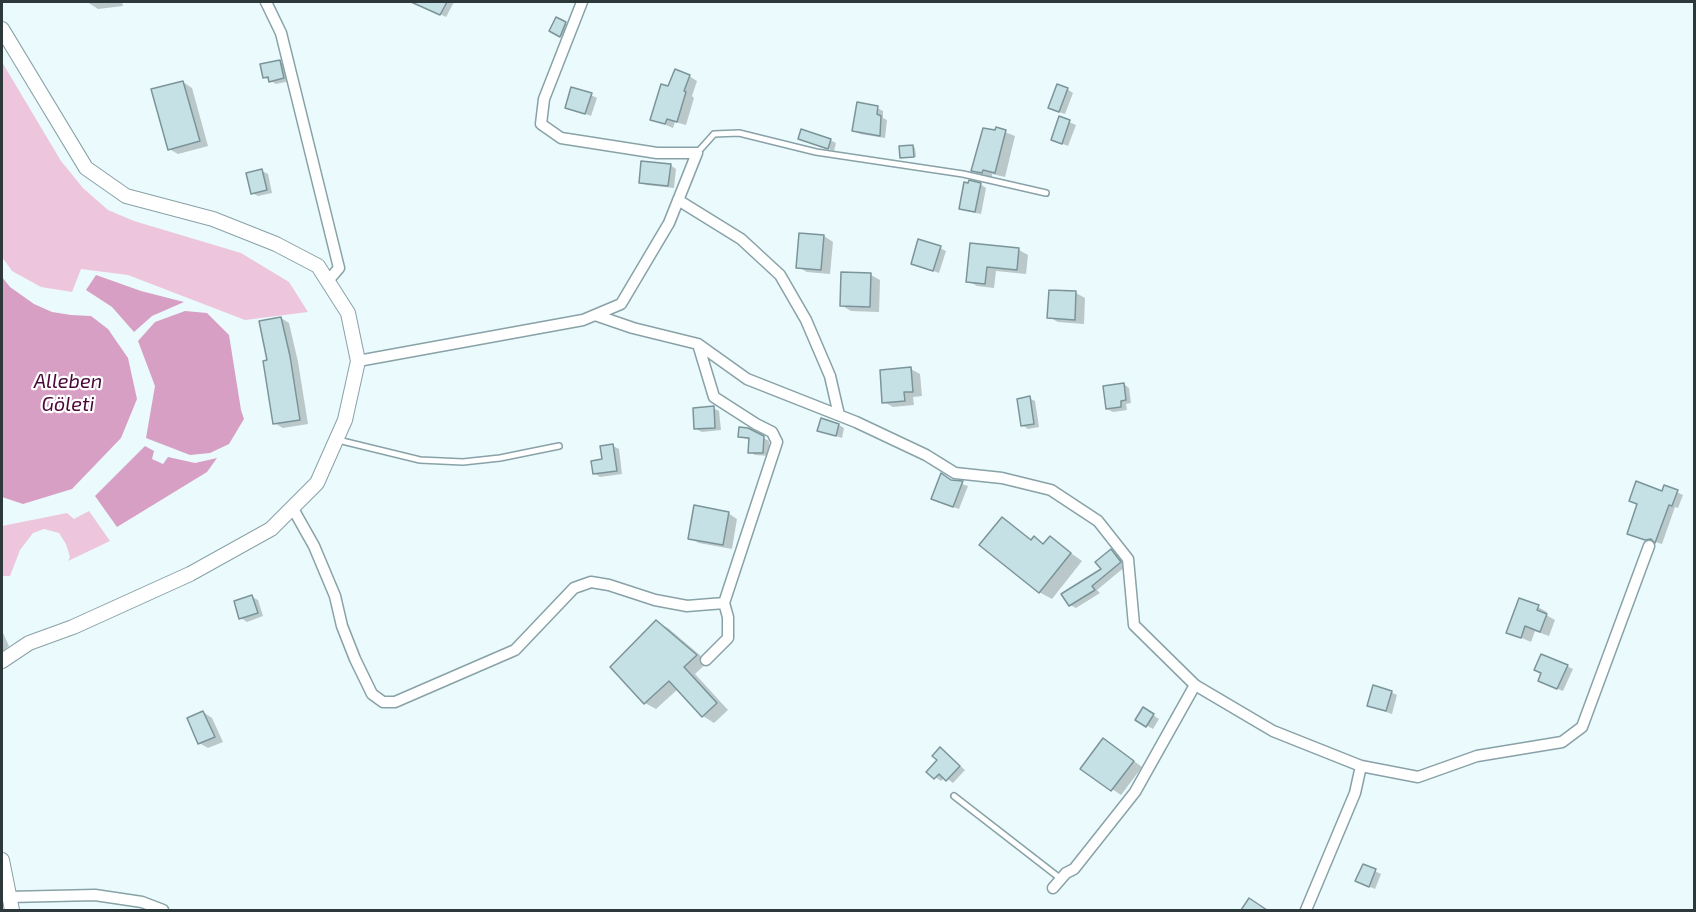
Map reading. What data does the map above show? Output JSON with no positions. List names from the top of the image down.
{
  "water": ["Alleben Göleti"]
}
